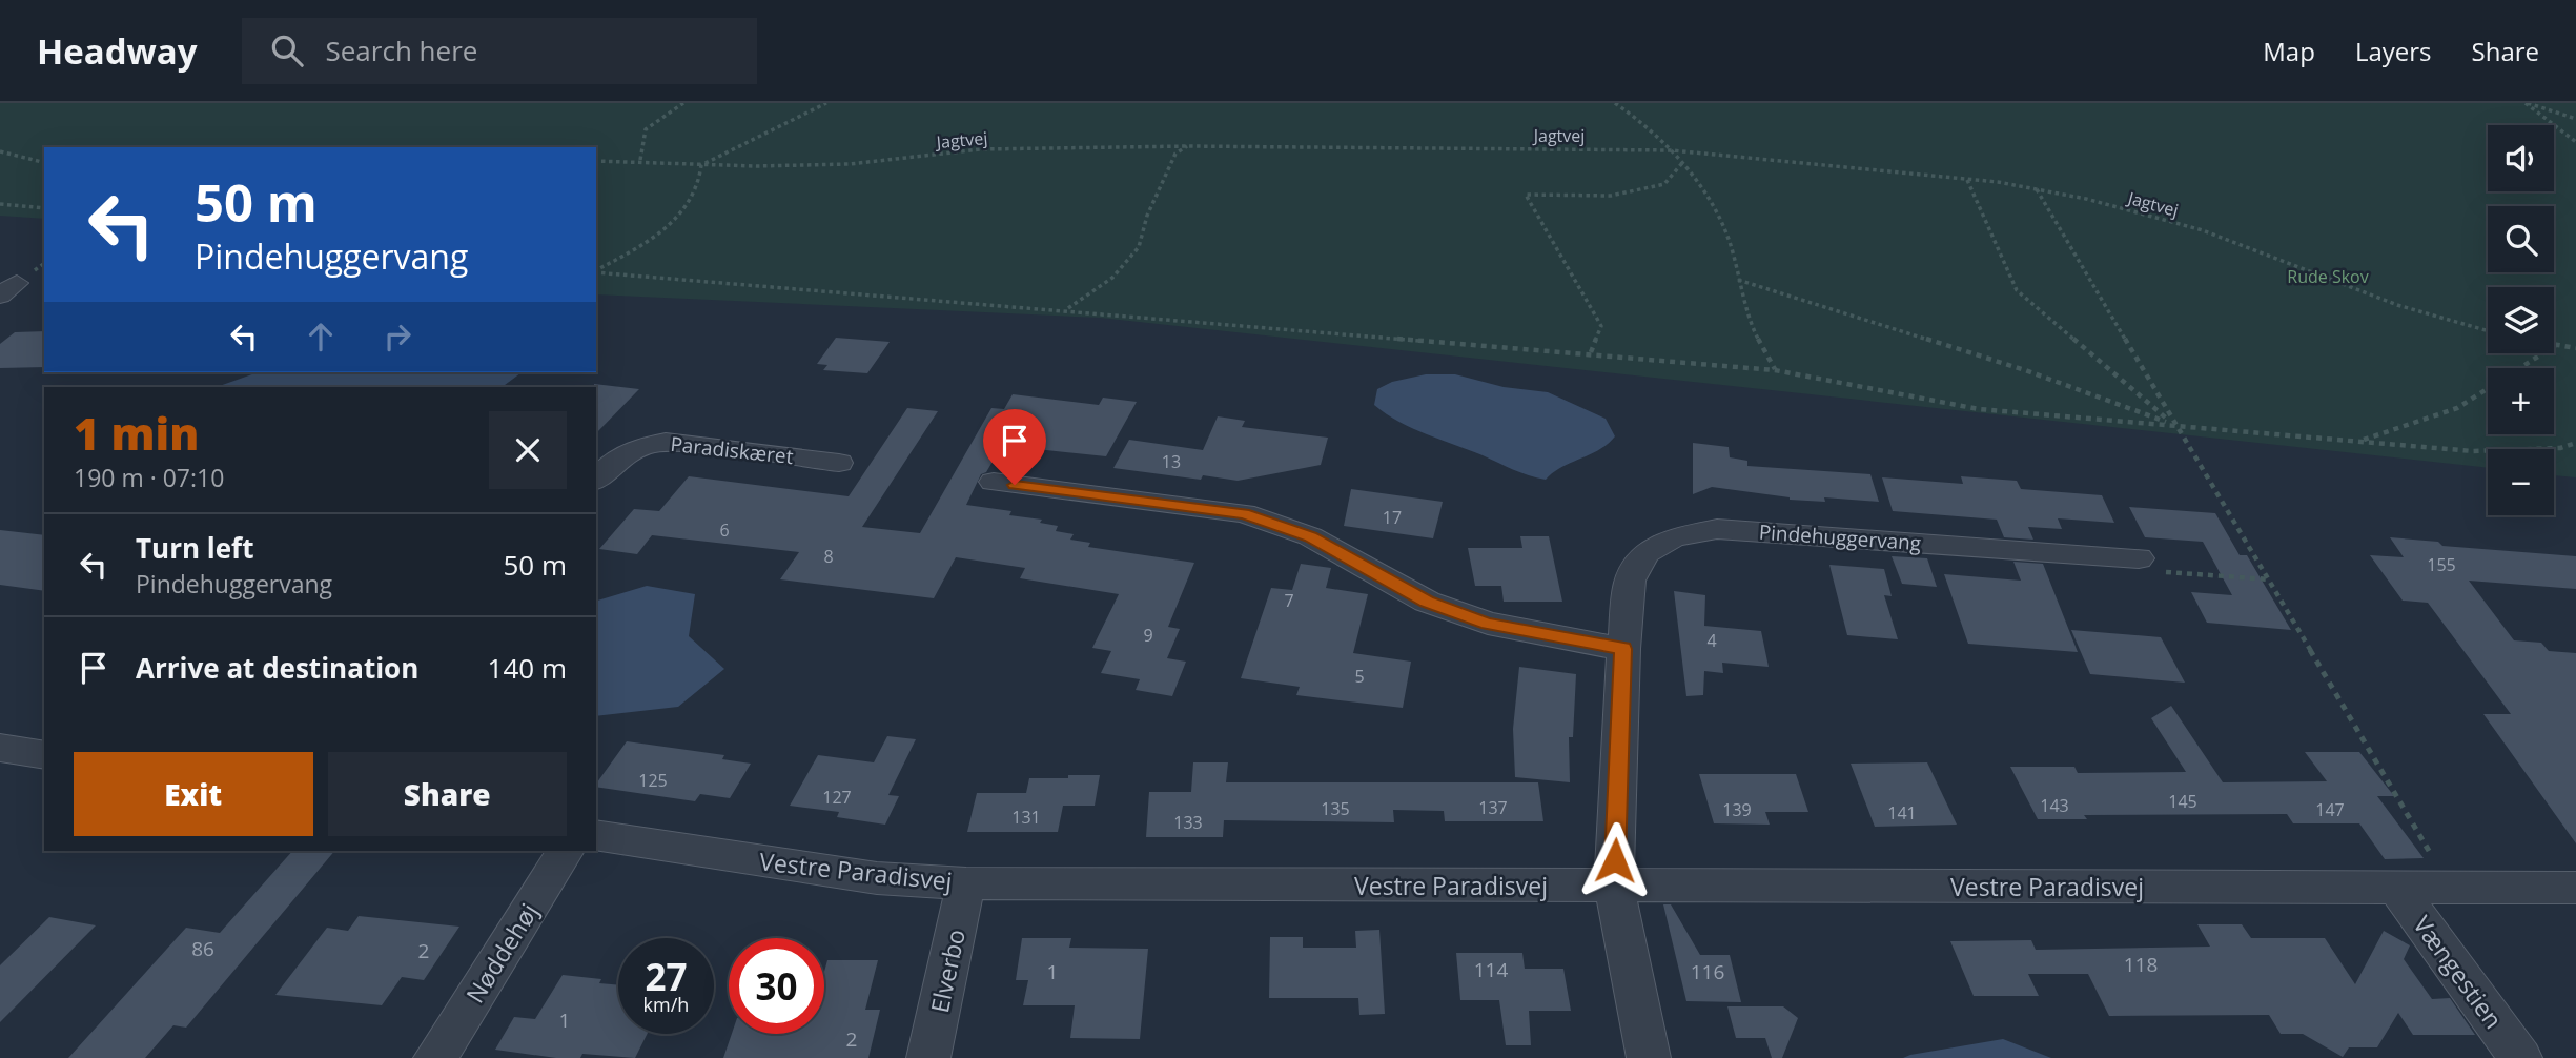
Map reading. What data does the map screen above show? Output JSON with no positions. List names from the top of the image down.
{
  "streets": {
    "street": [
      "Paradiskæret",
      "Pindehuggervang",
      "Vestre Paradisvej",
      "Nøddehøj",
      "Elverbo",
      "Vængestien"
    ],
    "path": ["Jagtvej"]
  },
  "crossings": [
    ["Pindehuggervang", "Vestre Paradisvej"],
    ["Vestre Paradisvej", "Elverbo"],
    ["Vestre Paradisvej", "Vængestien"]
  ],
  "parks": ["Rude Skov"],
  "house_numbers": [
    "13",
    "17",
    "6",
    "8",
    "155",
    "7",
    "9",
    "4",
    "5",
    "125",
    "127",
    "145",
    "143",
    "137",
    "135",
    "139",
    "147",
    "141",
    "131",
    "133",
    "86",
    "2",
    "118",
    "114",
    "1",
    "116",
    "1",
    "2"
  ],
  "page": {
    "header": "Headway",
    "search": "Search here",
    "nav": ["Map", "Layers", "Share"],
    "map_buttons": ["+", "−"],
    "turn": ["50 m", "Pindehuggervang"],
    "heading": ["1 min", "190 m · 07:10"],
    "list": [
      {
        "name": "Turn left",
        "note": "Pindehuggervang",
        "value": "50 m"
      },
      {
        "name": "Arrive at destination",
        "value": "140 m"
      }
    ],
    "buttons": ["Exit", "Share"],
    "speed": "27 km/h",
    "limit": "30"
  }
}
